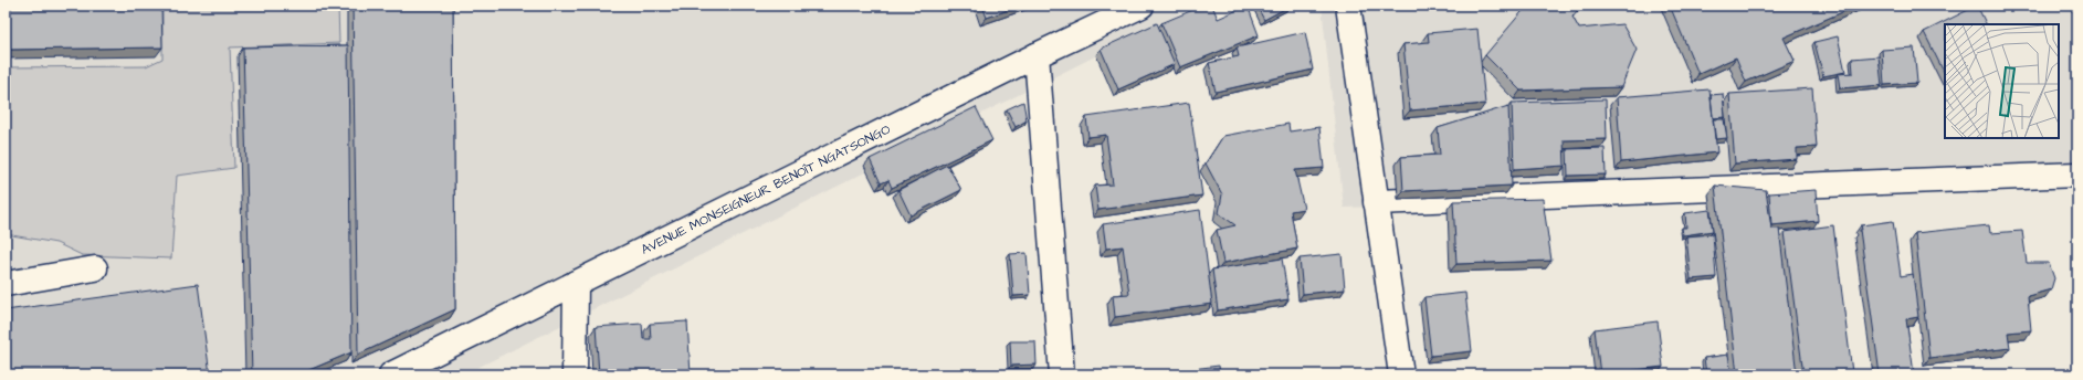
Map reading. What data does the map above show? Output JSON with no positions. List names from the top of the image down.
{
  "streets": {
    "street": ["AVENUE MONSEIGNEUR BENOÎT NGATSONGO"]
  }
}
